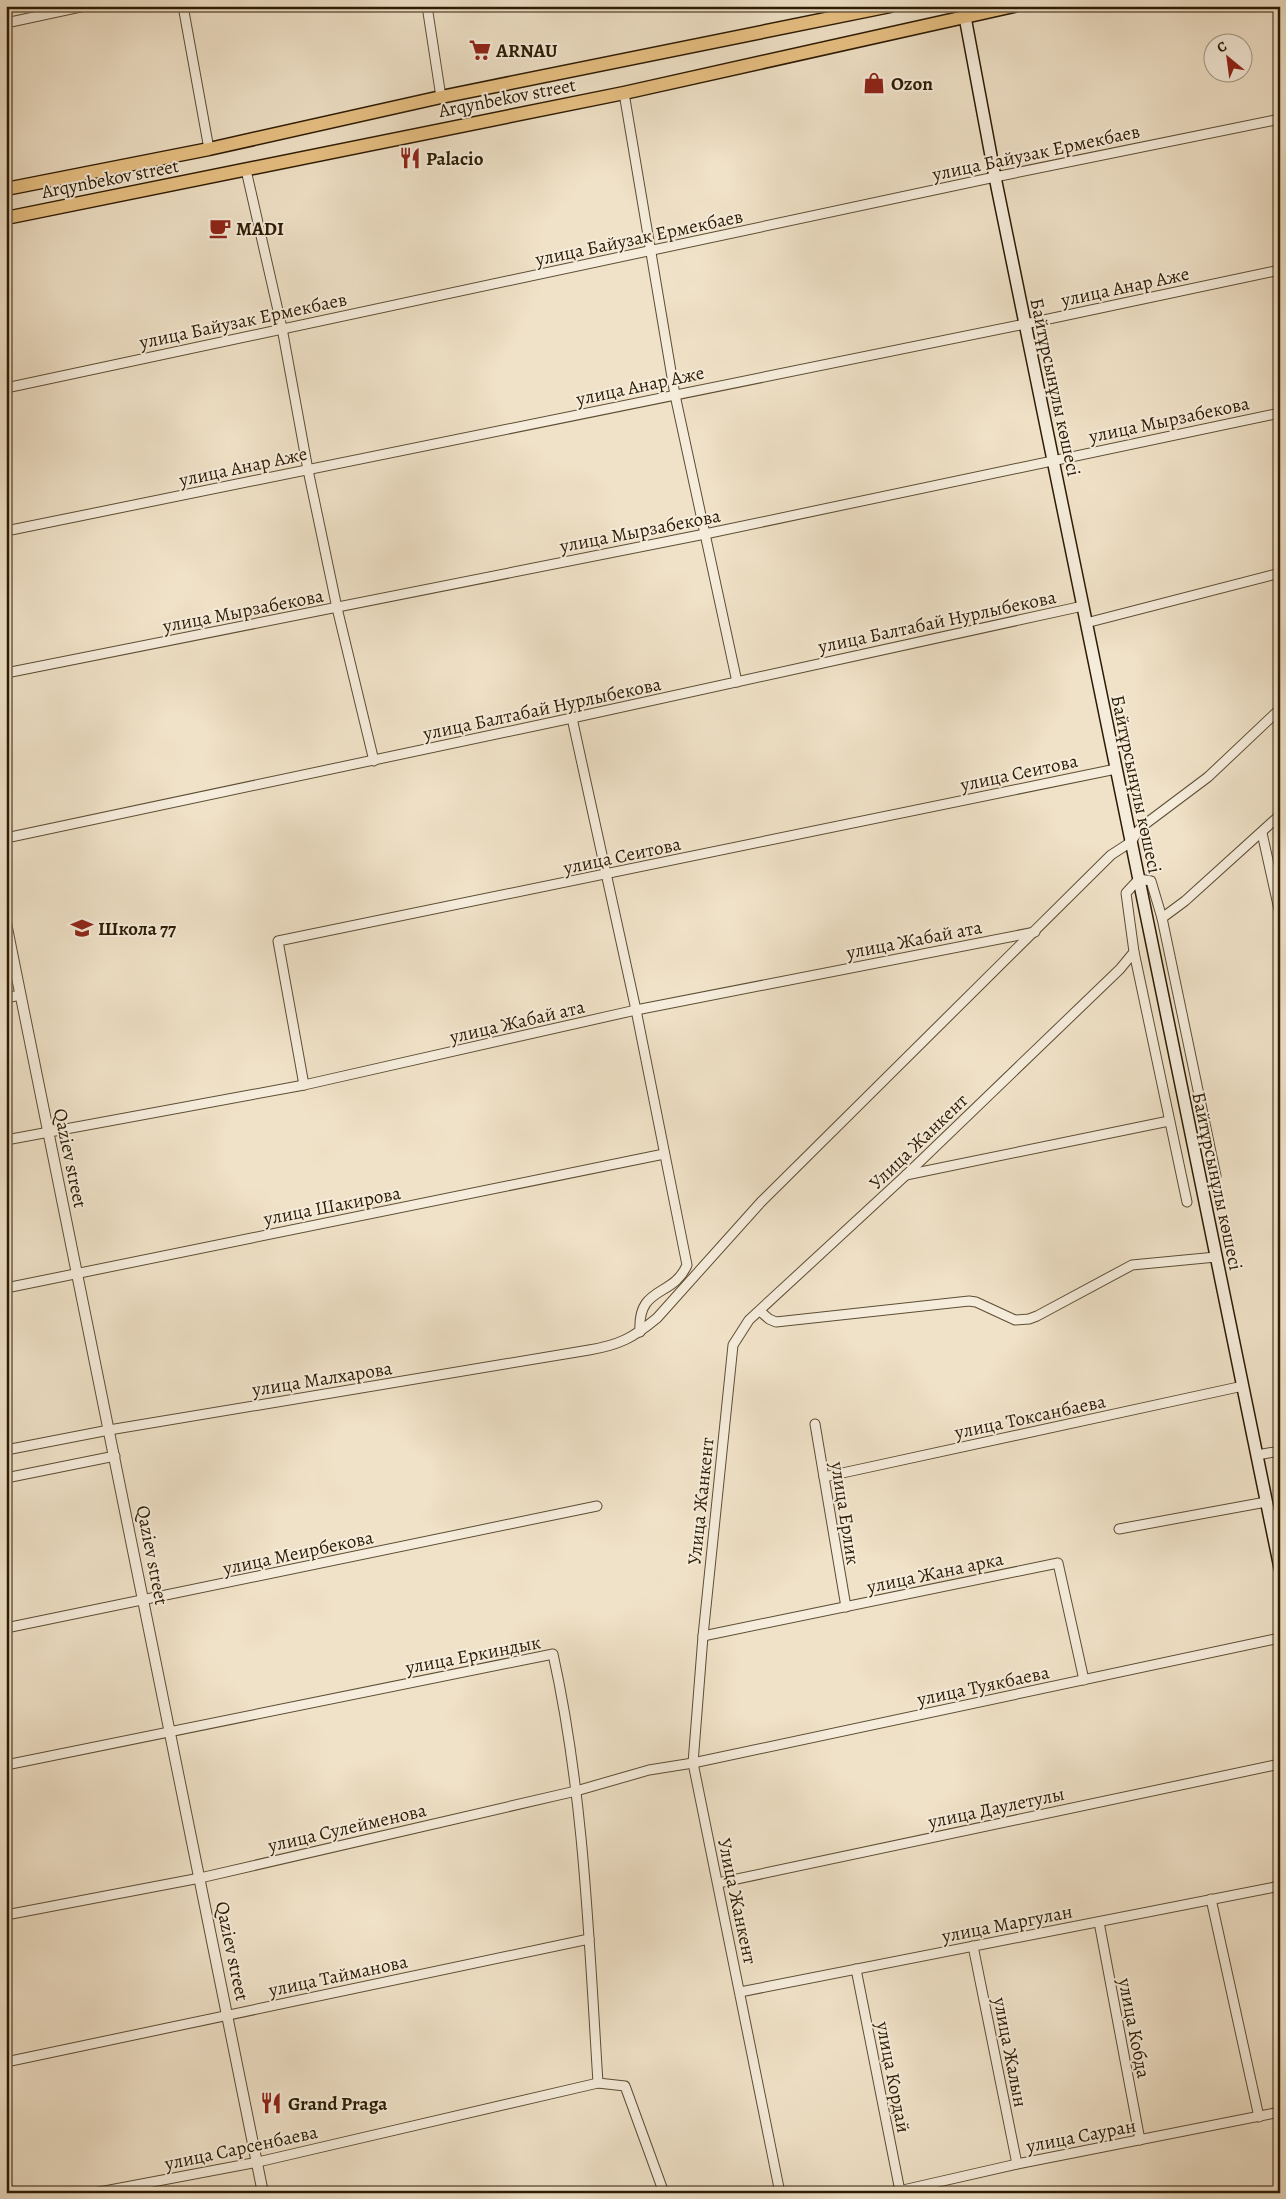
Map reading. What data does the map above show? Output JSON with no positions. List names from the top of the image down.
{
  "streets": {
    "main road": ["Arqynbekov street", "Байтұрсынұлы көшесі"],
    "street": [
      "улица Байузак Ермекбаев",
      "улица Анар Аже",
      "улица Мырзабекова",
      "улица Балтабай Нурлыбекова",
      "улица Сеитова",
      "улица Жабай ата",
      "Улица Жанкент",
      "Qaziev street",
      "улица Шакирова",
      "улица Малхарова",
      "улица Токсанбаева",
      "улица Ерлик",
      "улица Меирбекова",
      "улица Жана арка",
      "улица Еркиндык",
      "улица Туякбаева",
      "улица Даулетулы",
      "улица Сулейменова",
      "улица Маргулан",
      "улица Тайманова",
      "улица Кобда",
      "улица Жалын",
      "улица Кордай",
      "улица Сауран",
      "улица Сарсенбаева"
    ]
  },
  "crossings": [
    ["Arqynbekov street", "Байтұрсынұлы көшесі"],
    ["улица Байузак Ермекбаев", "Байтұрсынұлы көшесі"],
    ["улица Анар Аже", "Байтұрсынұлы көшесі"],
    ["Байтұрсынұлы көшесі", "улица Мырзабекова"],
    ["Байтұрсынұлы көшесі", "улица Балтабай Нурлыбекова"],
    ["Байтұрсынұлы көшесі", "улица Сеитова"],
    ["Байтұрсынұлы көшесі", "улица Малхарова"],
    ["Байтұрсынұлы көшесі", "улица Токсанбаева"],
    ["улица Сеитова", "улица Жабай ата"],
    ["улица Жабай ата", "Qaziev street"],
    ["улица Жабай ата", "улица Малхарова"],
    ["Улица Жанкент", "улица Жана арка"],
    ["Улица Жанкент", "улица Туякбаева"],
    ["Улица Жанкент", "улица Даулетулы"],
    ["Улица Жанкент", "улица Сулейменова"],
    ["Улица Жанкент", "улица Маргулан"],
    ["Qaziev street", "улица Шакирова"],
    ["Qaziev street", "улица Малхарова"],
    ["Qaziev street", "улица Меирбекова"],
    ["Qaziev street", "улица Еркиндык"],
    ["Qaziev street", "улица Сулейменова"],
    ["Qaziev street", "улица Тайманова"],
    ["Qaziev street", "улица Сарсенбаева"],
    ["улица Токсанбаева", "улица Ерлик"],
    ["улица Ерлик", "улица Жана арка"],
    ["улица Жана арка", "улица Туякбаева"],
    ["улица Еркиндык", "улица Сулейменова"],
    ["улица Еркиндык", "улица Тайманова"],
    ["улица Еркиндык", "улица Сарсенбаева"],
    ["улица Туякбаева", "улица Сулейменова"],
    ["улица Маргулан", "улица Кобда"],
    ["улица Маргулан", "улица Жалын"],
    ["улица Маргулан", "улица Кордай"],
    ["улица Кобда", "улица Сауран"],
    ["улица Жалын", "улица Сауран"],
    ["улица Кордай", "улица Сауран"]
  ],
  "places": {
    "supermarket": ["ARNAU"],
    "shop": ["Ozon"],
    "restaurant": ["Palacio", "Grand Praga"],
    "cafe": ["MADI"],
    "school or university": ["Школа 77"]
  },
  "north": "top left"
}
